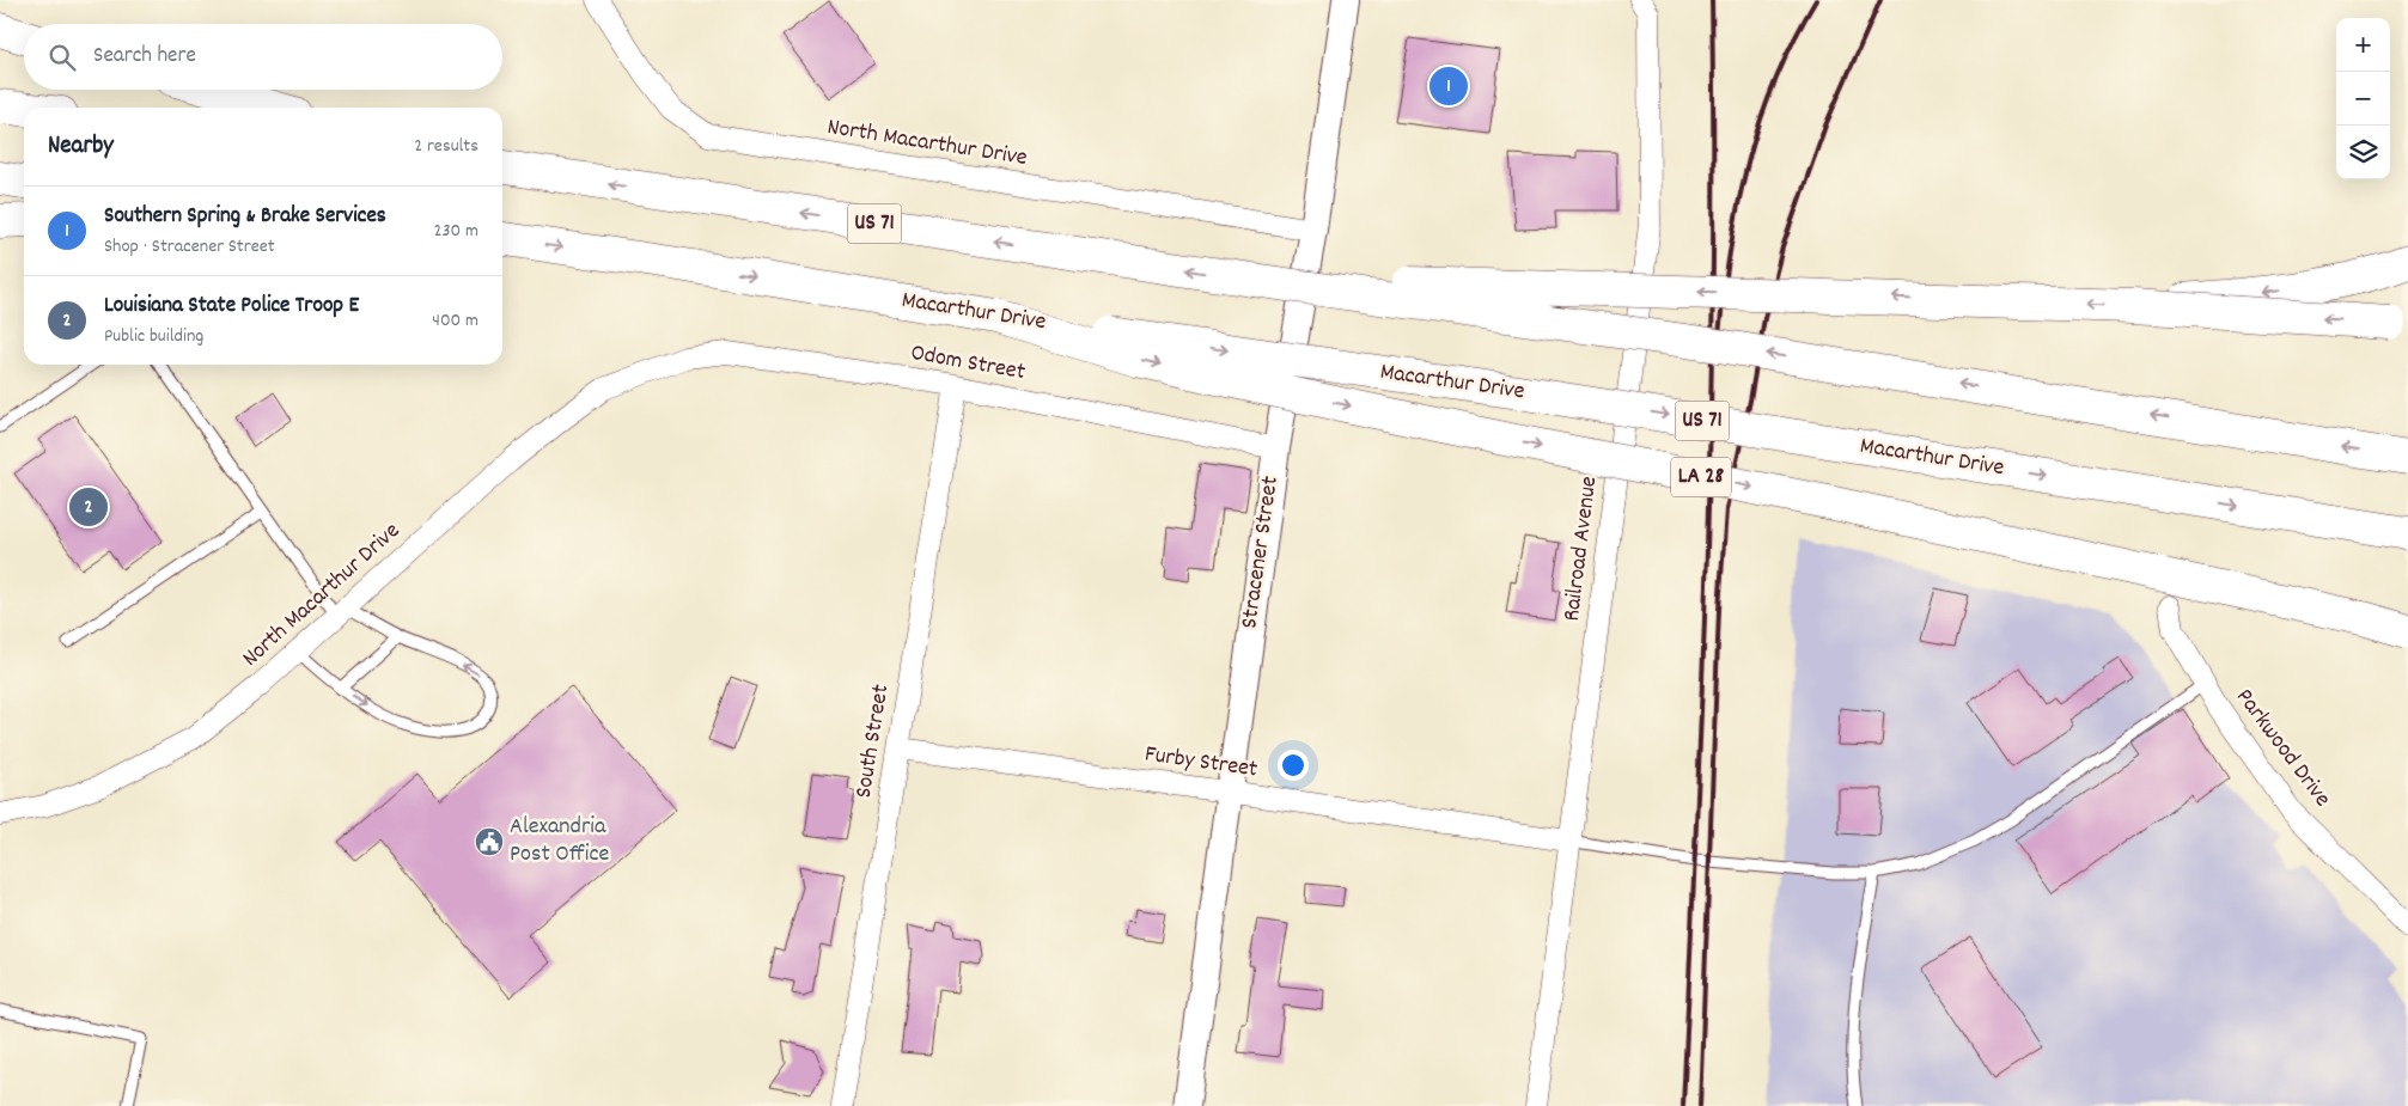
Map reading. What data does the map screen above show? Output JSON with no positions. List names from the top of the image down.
{
  "streets": {
    "highway": ["US 71", "Macarthur Drive", "LA 28"],
    "street": [
      "North Macarthur Drive",
      "Odom Street",
      "Railroad Avenue",
      "Stracener Street",
      "South Street",
      "Parkwood Drive",
      "Furby Street"
    ]
  },
  "crossings": [
    ["North Macarthur Drive", "Odom Street"],
    ["North Macarthur Drive", "Stracener Street"],
    ["Macarthur Drive", "LA 28"],
    ["Odom Street", "Stracener Street"],
    ["Odom Street", "South Street"],
    ["Railroad Avenue", "Furby Street"],
    ["Stracener Street", "Furby Street"],
    ["South Street", "Furby Street"]
  ],
  "places": {
    "public building": ["Alexandria Post Office"]
  },
  "page": {
    "map_buttons": ["+", "−"],
    "search": "Search here",
    "pins": ["1", "2"],
    "heading": ["Nearby", "2 results"],
    "list": [
      {
        "mark": "1",
        "name": "Southern Spring & Brake Services",
        "note": "Shop · Stracener Street",
        "value": "230 m"
      },
      {
        "mark": "2",
        "name": "Louisiana State Police Troop E",
        "note": "Public building",
        "value": "400 m"
      }
    ]
  }
}
